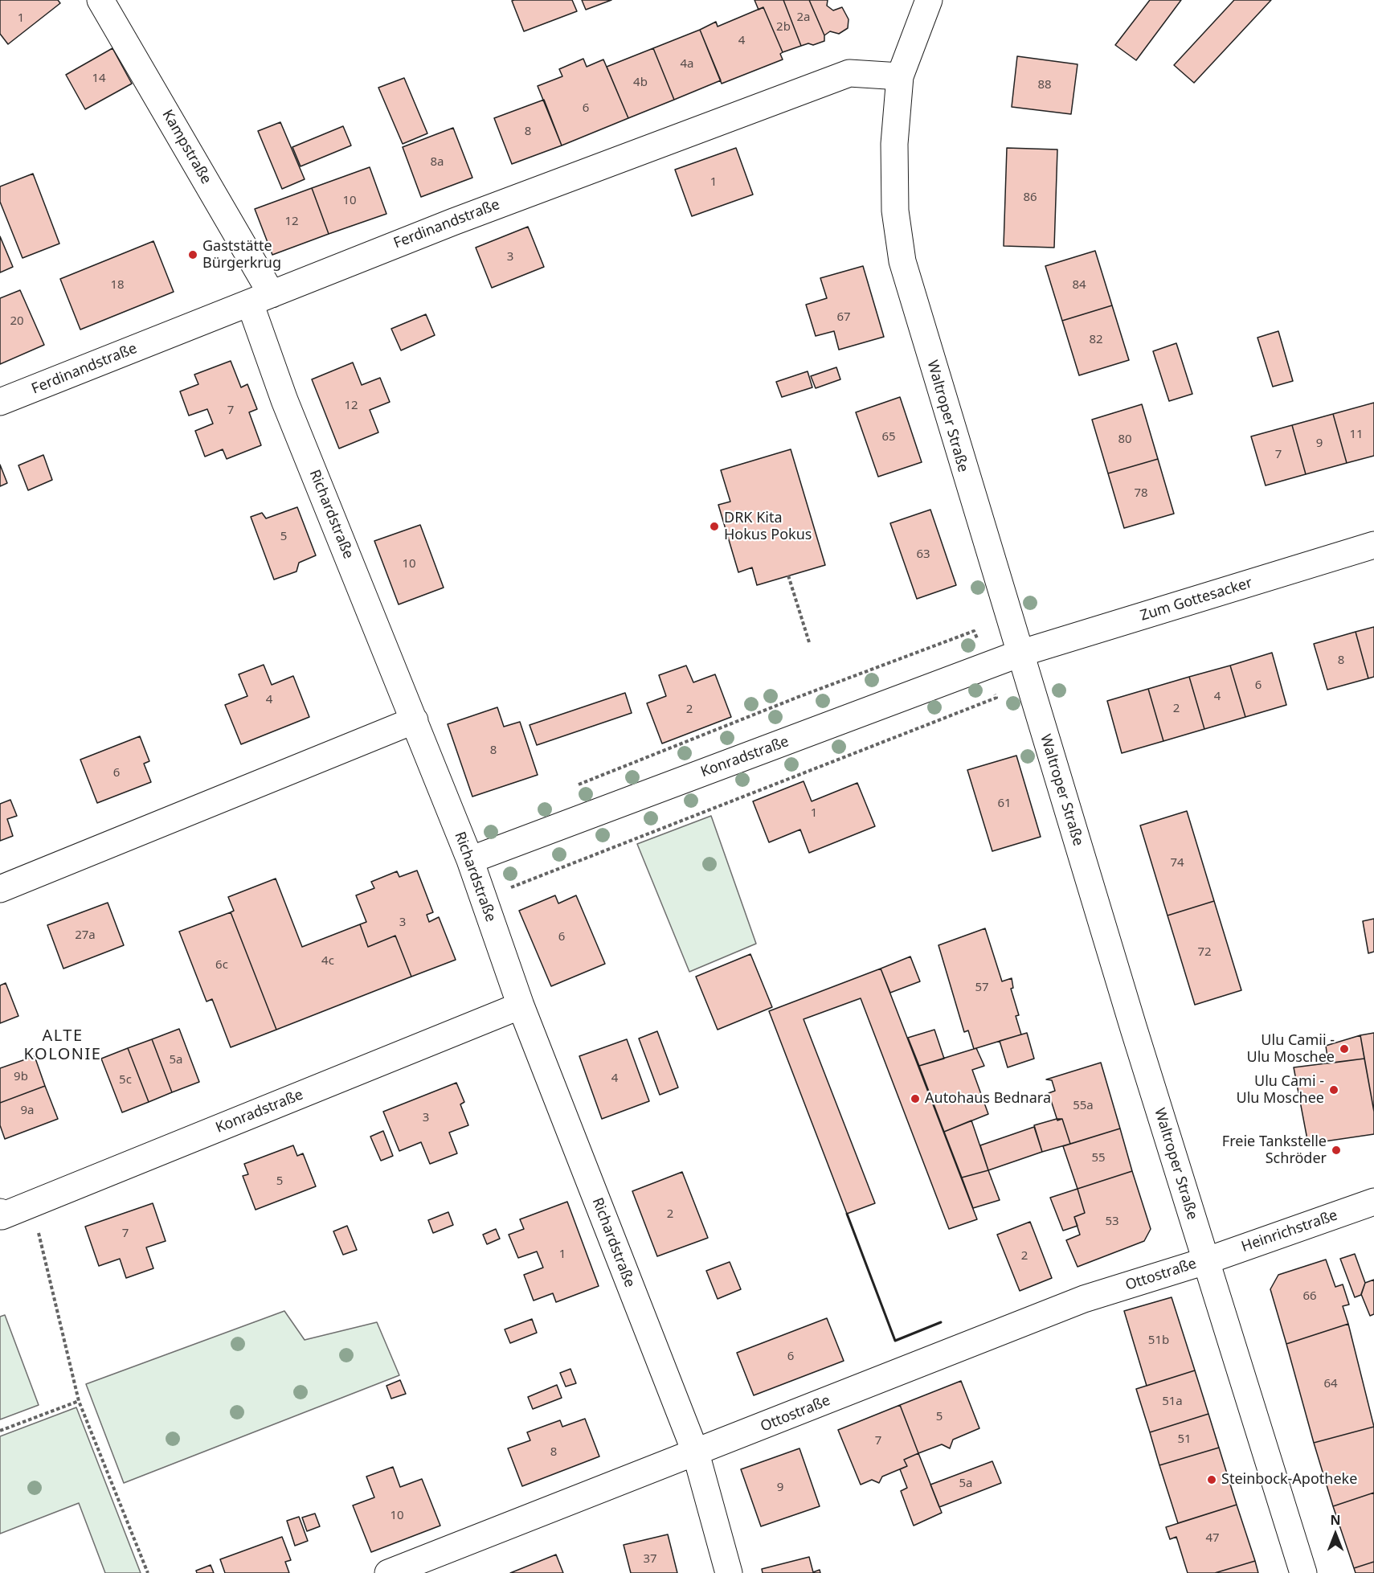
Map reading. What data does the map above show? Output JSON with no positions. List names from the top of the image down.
{
  "streets": {
    "street": [
      "Kampstraße",
      "Ferdinandstraße",
      "Waltroper Straße",
      "Richardstraße",
      "Zum Gottesacker",
      "Konradstraße",
      "Heinrichstraße",
      "Ottostraße"
    ]
  },
  "crossings": [
    ["Kampstraße", "Ferdinandstraße"],
    ["Kampstraße", "Richardstraße"],
    ["Ferdinandstraße", "Waltroper Straße"],
    ["Ferdinandstraße", "Richardstraße"],
    ["Waltroper Straße", "Zum Gottesacker"],
    ["Waltroper Straße", "Konradstraße"],
    ["Waltroper Straße", "Heinrichstraße"],
    ["Waltroper Straße", "Ottostraße"],
    ["Richardstraße", "Konradstraße"],
    ["Richardstraße", "Ottostraße"],
    ["Zum Gottesacker", "Konradstraße"],
    ["Heinrichstraße", "Ottostraße"]
  ],
  "districts": ["ALTE KOLONIE"],
  "places": [
    "Gaststätte Bürgerkrug",
    "DRK Kita Hokus Pokus",
    "Ulu Camii - Ulu Moschee",
    "Ulu Cami - Ulu Moschee",
    "Autohaus Bednara",
    "Freie Tankstelle Schröder",
    "Steinbock-Apotheke"
  ],
  "house_numbers": [
    "2a",
    "1",
    "2b",
    "4",
    "4a",
    "14",
    "4b",
    "88",
    "6",
    "8",
    "8a",
    "1",
    "86",
    "10",
    "12",
    "3",
    "18",
    "84",
    "67",
    "20",
    "82",
    "12",
    "7",
    "11",
    "65",
    "80",
    "9",
    "7",
    "78",
    "5",
    "63",
    "10",
    "8",
    "6",
    "4",
    "4",
    "2",
    "2",
    "8",
    "6",
    "61",
    "1",
    "74",
    "3",
    "27a",
    "6",
    "72",
    "4c",
    "6c",
    "57",
    "5a",
    "9b",
    "4",
    "5c",
    "55a",
    "9a",
    "3",
    "55",
    "5",
    "2",
    "53",
    "7",
    "1",
    "2",
    "66",
    "51b",
    "6",
    "64",
    "51a",
    "5",
    "51",
    "7",
    "8",
    "5a",
    "9",
    "10",
    "47",
    "37"
  ],
  "north": "top"
}
